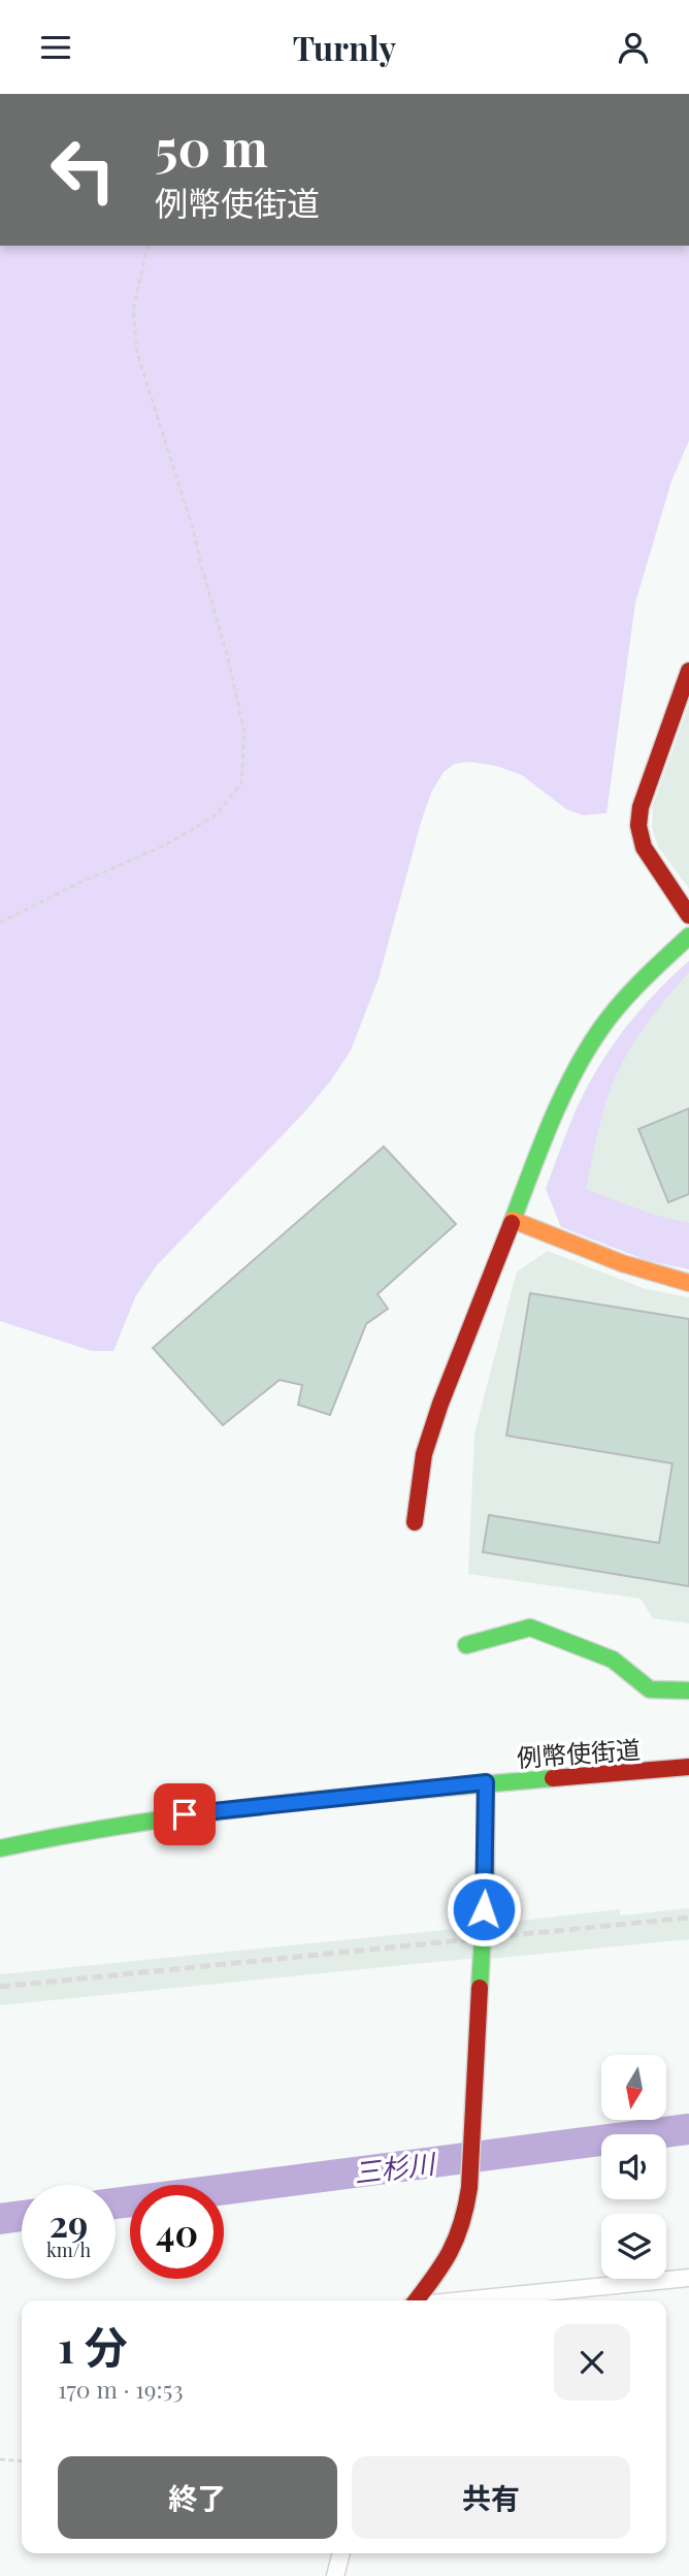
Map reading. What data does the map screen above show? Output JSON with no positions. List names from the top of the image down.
{
  "streets": {
    "street": ["例幣使街道"]
  },
  "water": ["三杉川"],
  "north": "bottom",
  "page": {
    "header": "Turnly",
    "turn": ["50 m", "例幣使街道"],
    "speed": "29 km/h",
    "limit": "40",
    "heading": ["1 分", "170 m · 19:53"],
    "buttons": ["終了", "共有"]
  }
}
